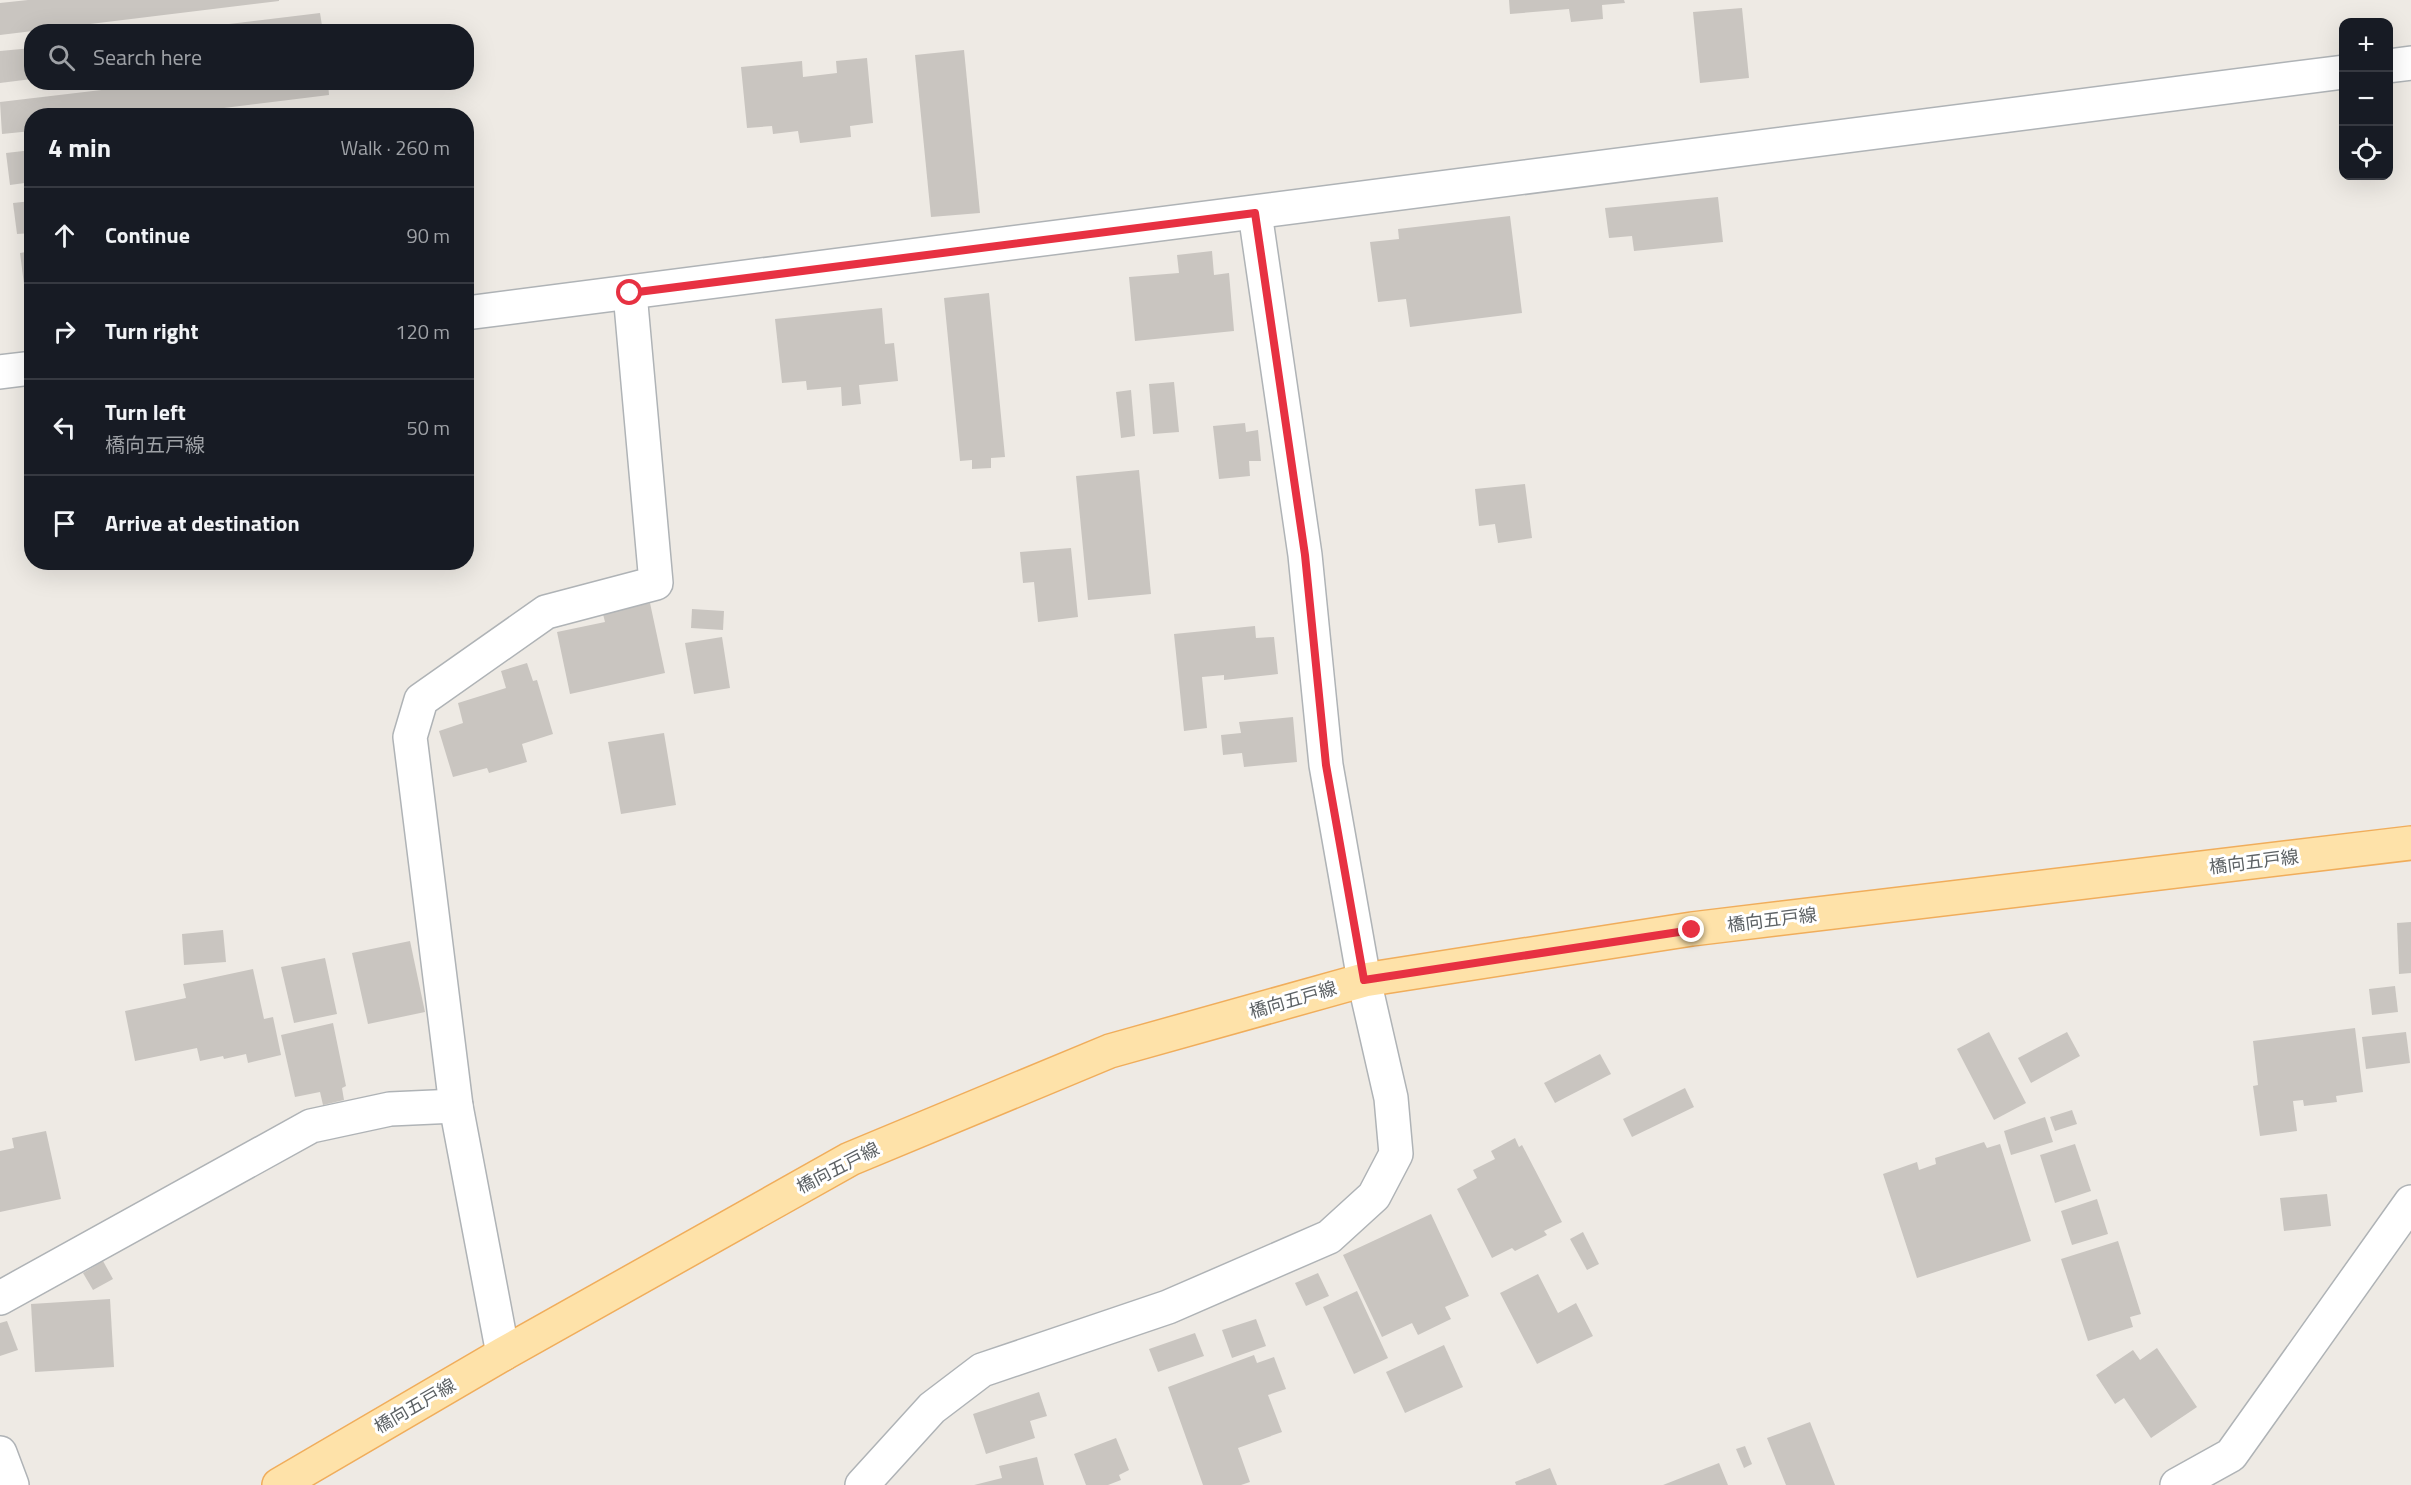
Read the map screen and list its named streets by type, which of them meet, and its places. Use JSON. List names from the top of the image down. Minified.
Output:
{"streets":{"main road":["橋向五戸線"]},"page":{"map_buttons":["+","−"],"search":"Search here","heading":["4 min","Walk · 260 m"],"list":[["Continue","90 m"],["Turn right","120 m"],["Turn left","橋向五戸線","50 m"],"Arrive at destination"]}}
